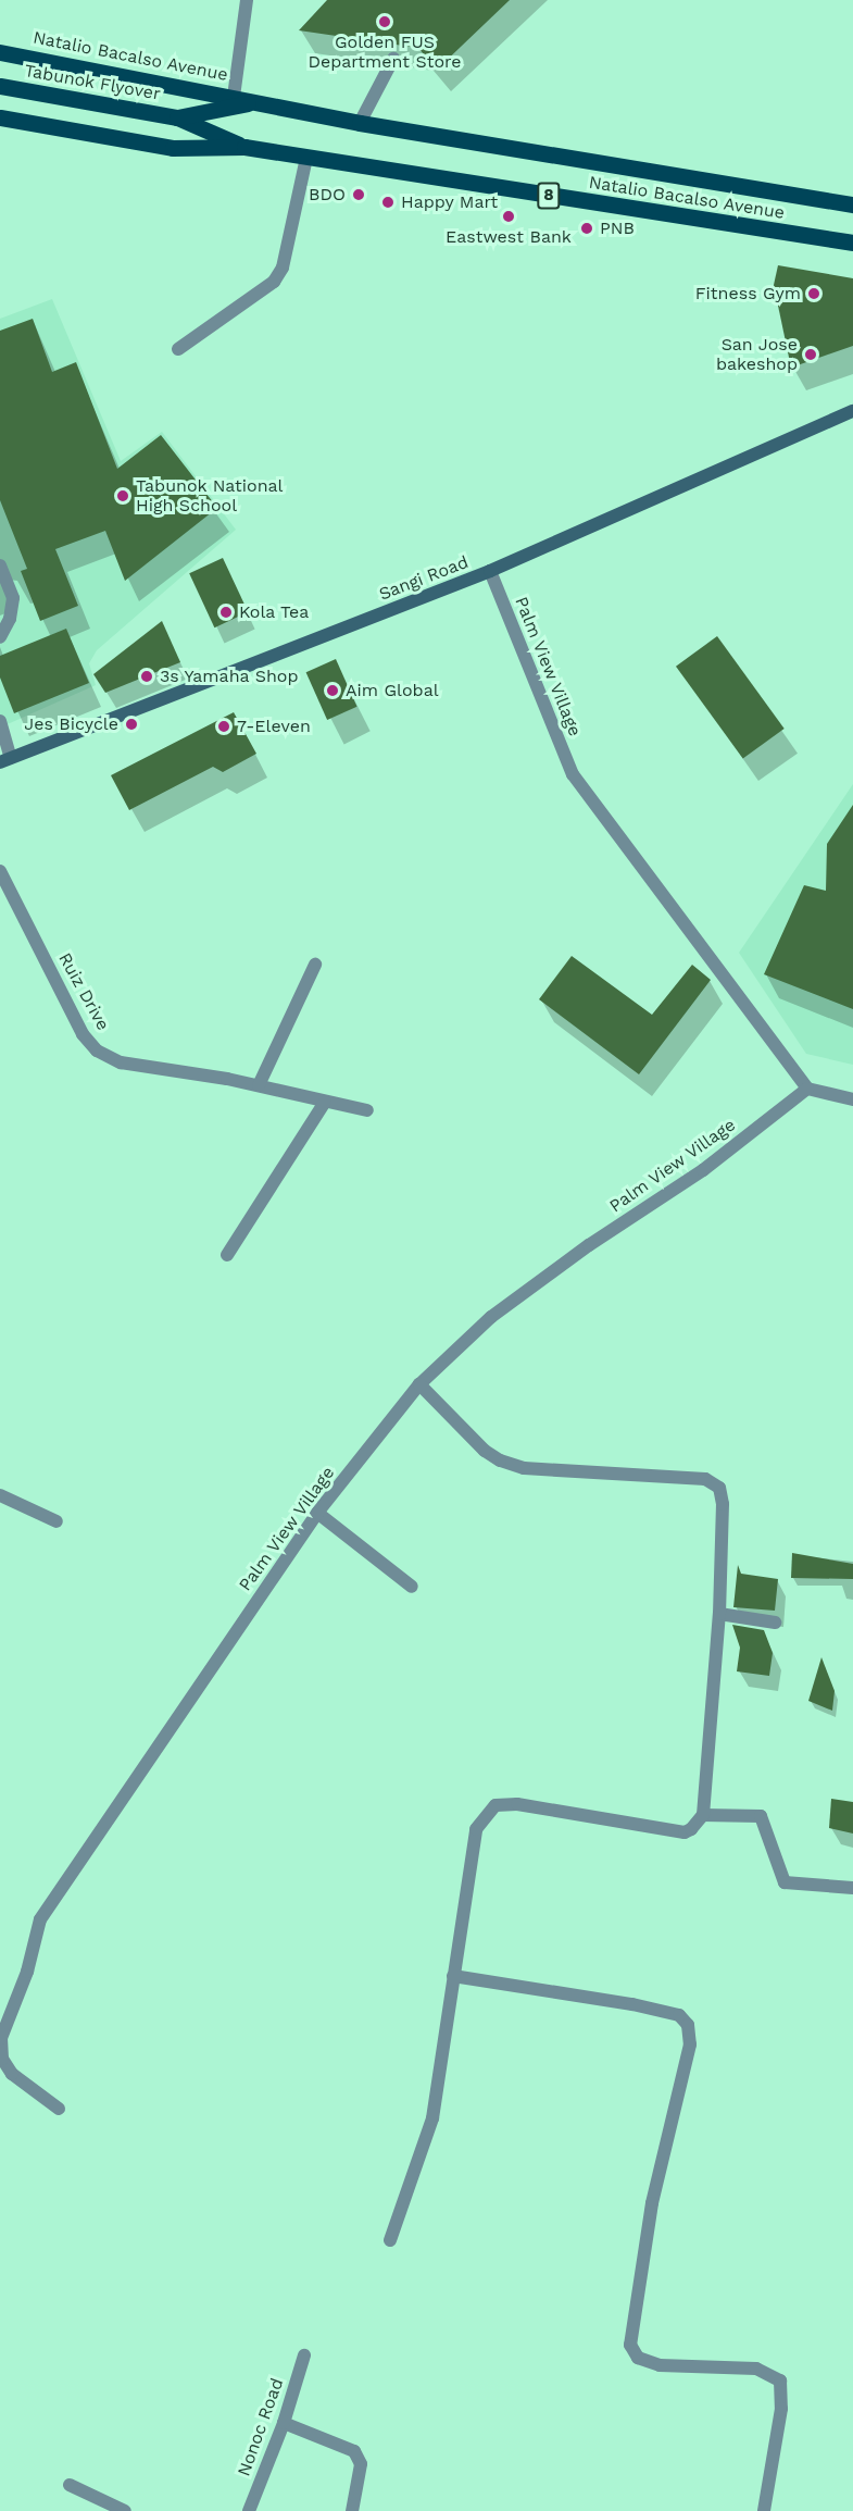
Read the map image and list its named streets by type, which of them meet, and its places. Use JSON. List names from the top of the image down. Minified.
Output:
{"streets":{"main road":["Natalio Bacalso Avenue","Tabunok Flyover","8"],"street":["Sangi Road","Palm View Village","Ruiz Drive","Nonoc Road"]},"crossings":[["Natalio Bacalso Avenue","Tabunok Flyover"],["Sangi Road","Palm View Village"]],"places":["Golden FUS Department Store","BDO","Happy Mart","Eastwest Bank","PNB","Fitness Gym","San Jose bakeshop","Tabunok National High School","Kola Tea","3s Yamaha Shop","Aim Global","Jes Bicycle","7-Eleven"]}
